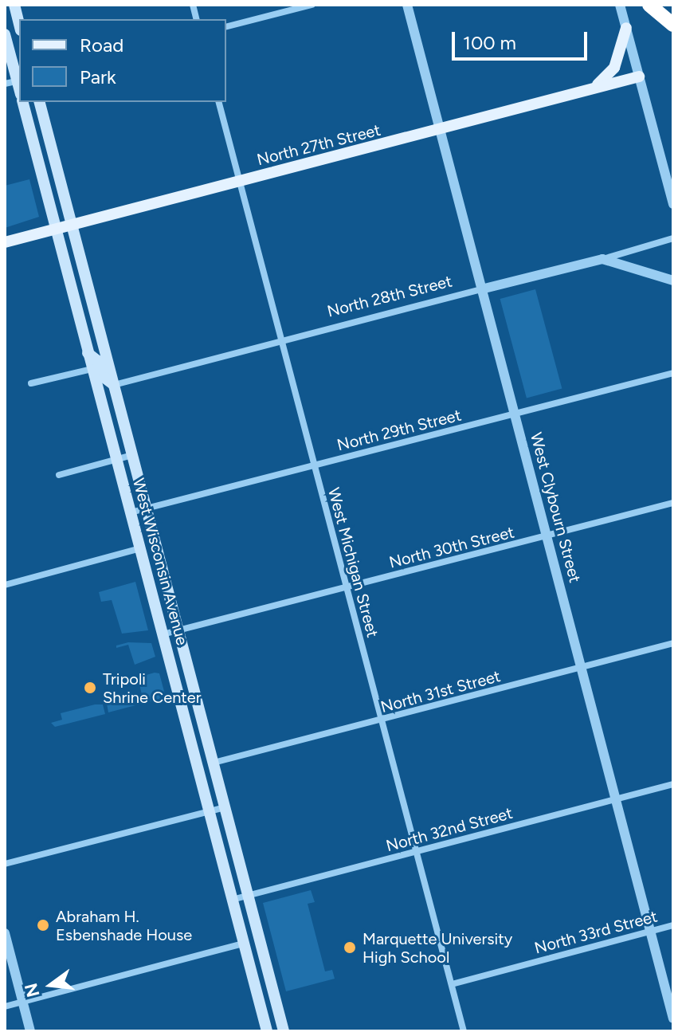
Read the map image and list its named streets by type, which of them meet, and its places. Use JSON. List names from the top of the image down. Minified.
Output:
{"streets":{"main road":["North 27th Street","West Wisconsin Avenue"],"street":["North 28th Street","North 29th Street","West Clybourn Street","North 30th Street","West Michigan Street","North 31st Street","North 32nd Street","North 33rd Street"]},"crossings":[["North 27th Street","West Clybourn Street"],["North 27th Street","West Wisconsin Avenue"],["North 27th Street","West Michigan Street"],["North 28th Street","West Clybourn Street"],["North 28th Street","West Wisconsin Avenue"],["North 28th Street","West Michigan Street"],["North 29th Street","West Clybourn Street"],["North 29th Street","West Wisconsin Avenue"],["North 29th Street","West Michigan Street"],["West Clybourn Street","North 30th Street"],["West Clybourn Street","North 31st Street"],["West Clybourn Street","North 32nd Street"],["West Clybourn Street","North 33rd Street"],["North 30th Street","West Wisconsin Avenue"],["North 30th Street","West Michigan Street"],["West Wisconsin Avenue","North 31st Street"],["West Wisconsin Avenue","North 32nd Street"],["West Michigan Street","North 31st Street"],["West Michigan Street","North 32nd Street"],["West Michigan Street","North 33rd Street"]],"places":["Tripoli Shrine Center","Abraham H. Esbenshade House","Marquette University High School"],"legend":["Road","Park"],"scale_bar":"100 m","north":"left"}
